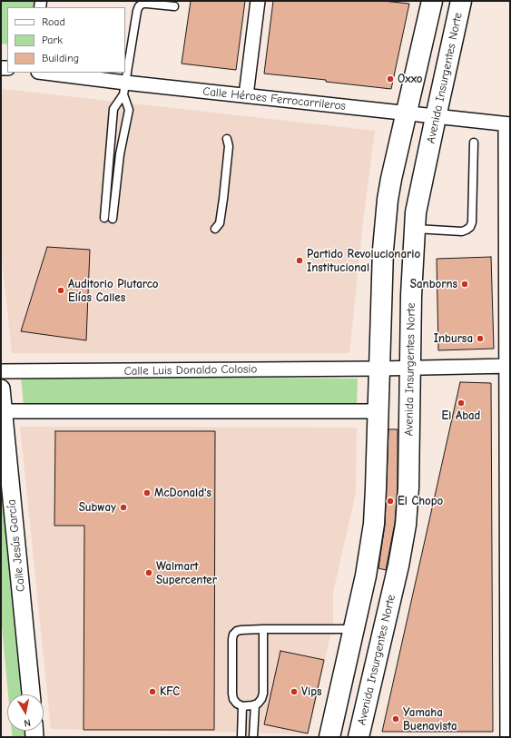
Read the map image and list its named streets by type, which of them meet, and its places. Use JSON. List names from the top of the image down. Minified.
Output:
{"streets":{"main road":["Avenida Insurgentes Norte"],"street":["Calle Héroes Ferrocarrileros","Calle Luis Donaldo Colosio","Calle Jesús García"]},"crossings":[["Avenida Insurgentes Norte","Calle Héroes Ferrocarrileros"],["Avenida Insurgentes Norte","Calle Luis Donaldo Colosio"]],"places":["Oxxo","Partido Revolucionario Institucional","Sanborns","Auditorio Plutarco Elías Calles","Inbursa","El Abad","McDonald's","El Chopo","Subway","Walmart Supercenter","KFC","Vips","Yamaha Buenavista"],"legend":["Road","Park","Building"],"north":"bottom"}
